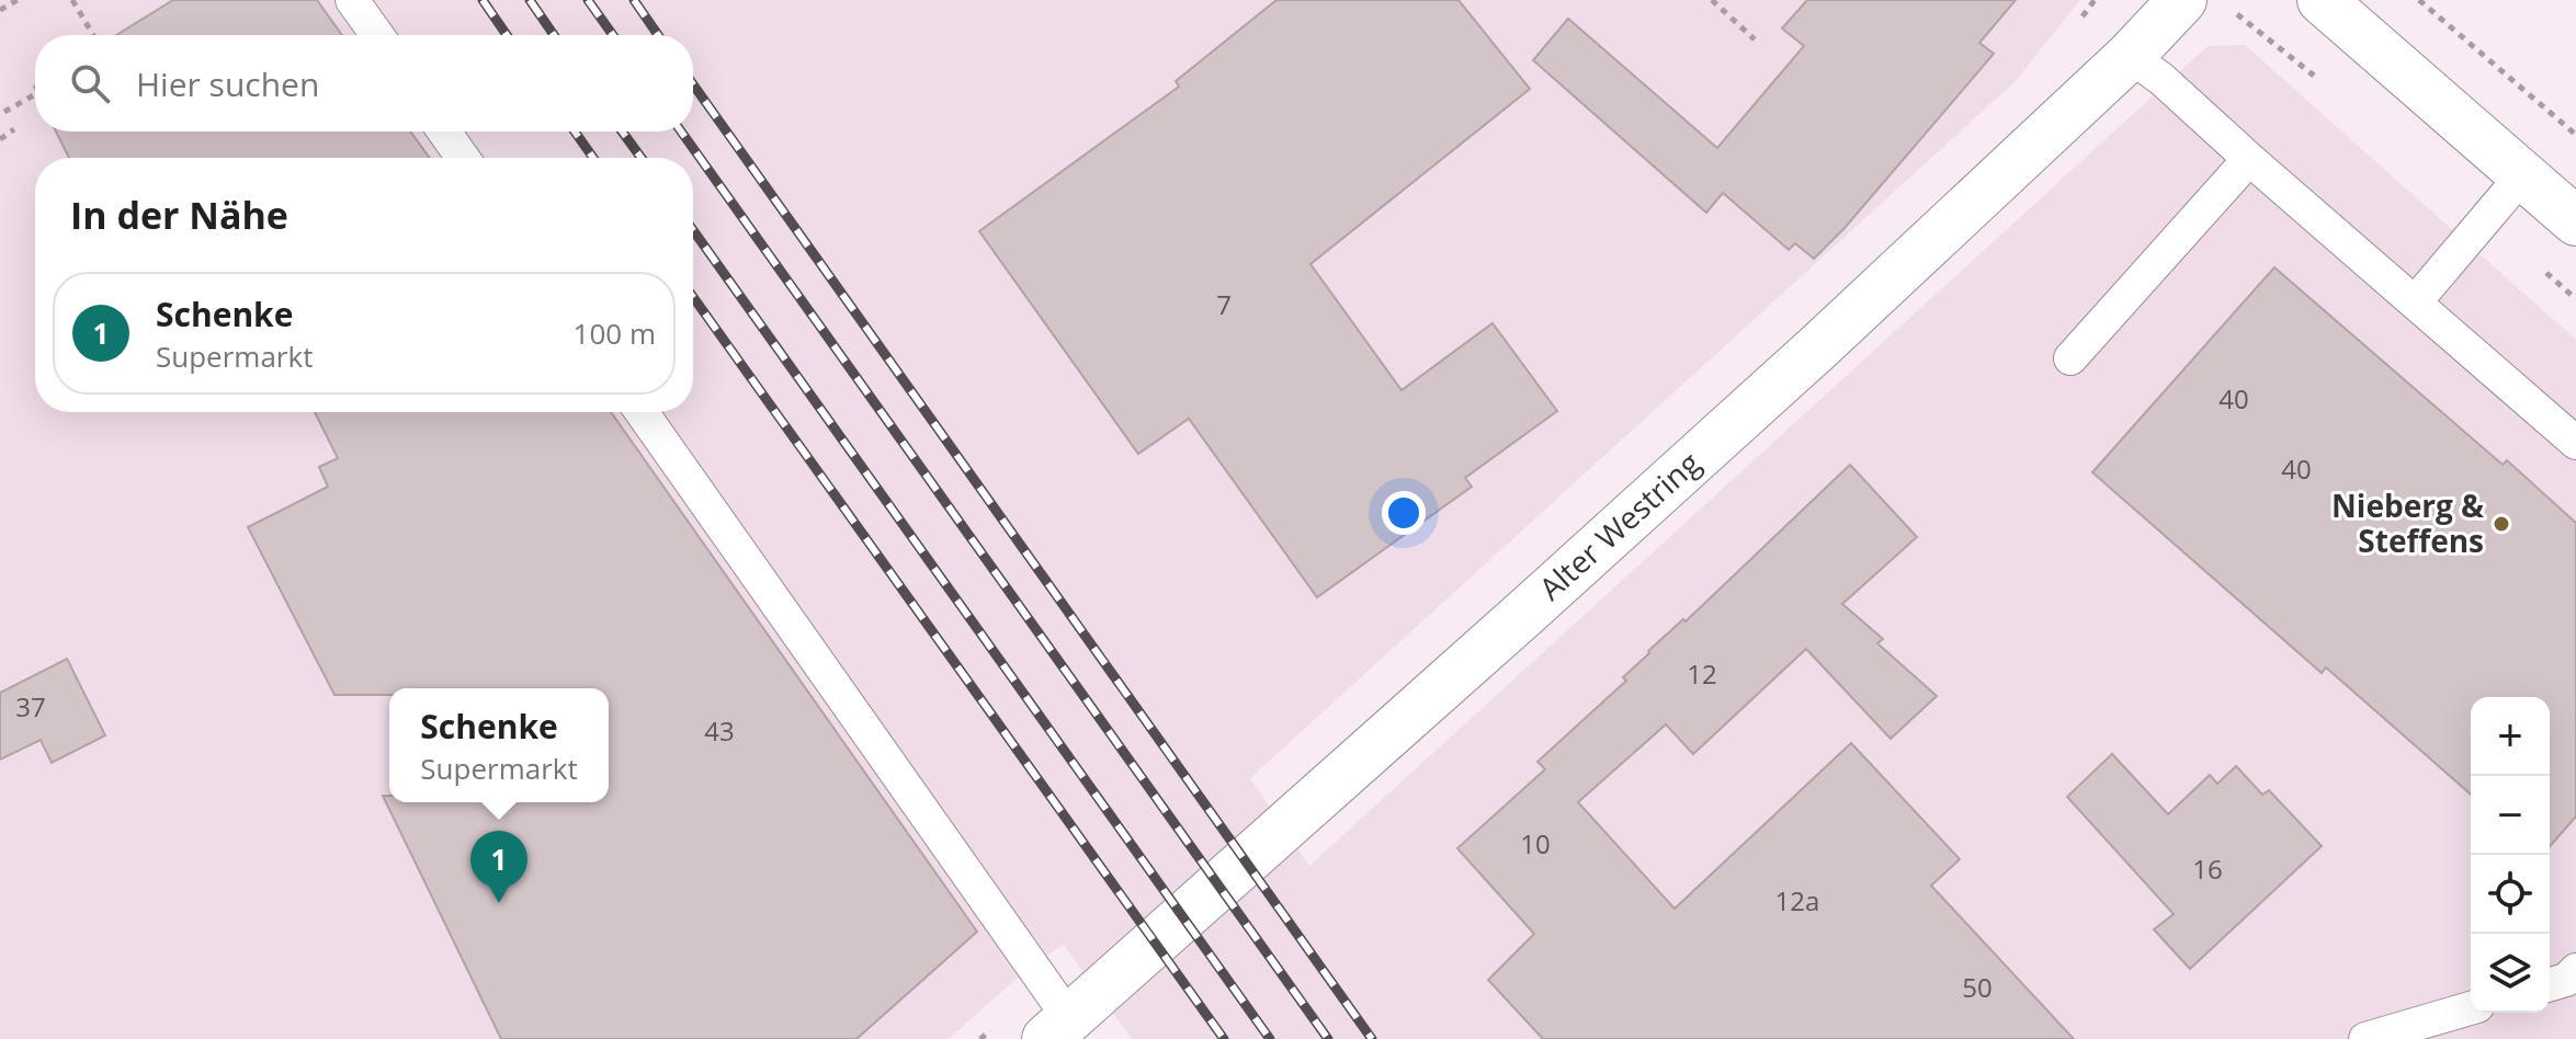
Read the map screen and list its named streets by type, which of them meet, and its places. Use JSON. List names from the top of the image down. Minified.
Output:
{"streets":{"street":["Alter Westring"]},"places":["Nieberg & Steffens"],"house_numbers":["7","40","40","12","37","43","10","16","12a","50"],"page":{"search":"Hier suchen","heading":"In der Nähe","list":[{"mark":"1","name":"Schenke","note":"Supermarkt","value":"100 m"}],"popup":["Schenke","Supermarkt"],"map_buttons":["+","−"],"pins":"1"}}
